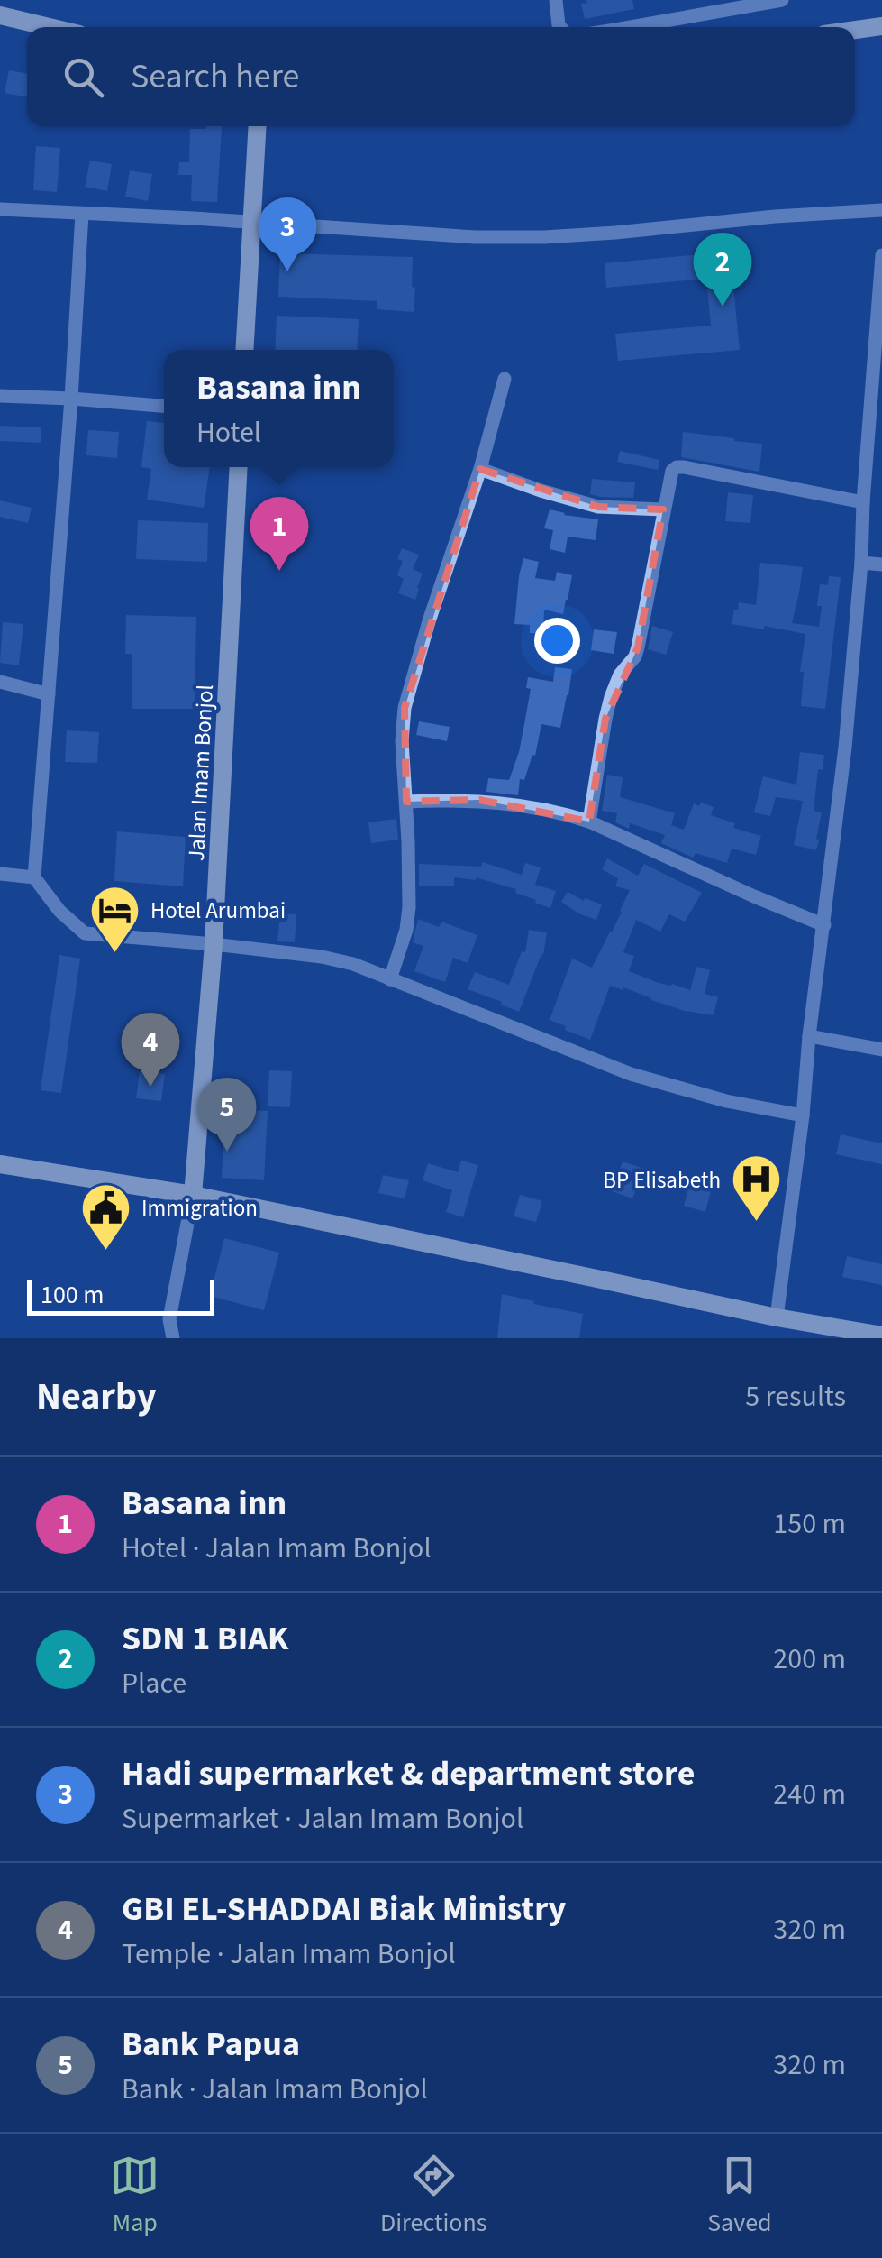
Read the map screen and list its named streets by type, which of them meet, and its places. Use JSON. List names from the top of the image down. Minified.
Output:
{"streets":{"main road":["Jalan Imam Bonjol"]},"places":{"hotel":["Hotel Arumbai"],"hospital":["BP Elisabeth"],"public building":["Immigration"]},"scale_bar":"100 m","page":{"search":"Search here","pins":["3","2","1","4","5"],"popup":["Basana inn","Hotel"],"scale":"100 m","heading":["Nearby","5 results"],"list":[{"mark":"1","name":"Basana inn","note":"Hotel · Jalan Imam Bonjol","value":"150 m"},{"mark":"2","name":"SDN 1 BIAK","note":"Place","value":"200 m"},{"mark":"3","name":"Hadi supermarket & department store","note":"Supermarket · Jalan Imam Bonjol","value":"240 m"},{"mark":"4","name":"GBI EL-SHADDAI Biak Ministry","note":"Temple · Jalan Imam Bonjol","value":"320 m"},{"mark":"5","name":"Bank Papua","note":"Bank · Jalan Imam Bonjol","value":"320 m"}],"nav":["Map","Directions","Saved"]}}
